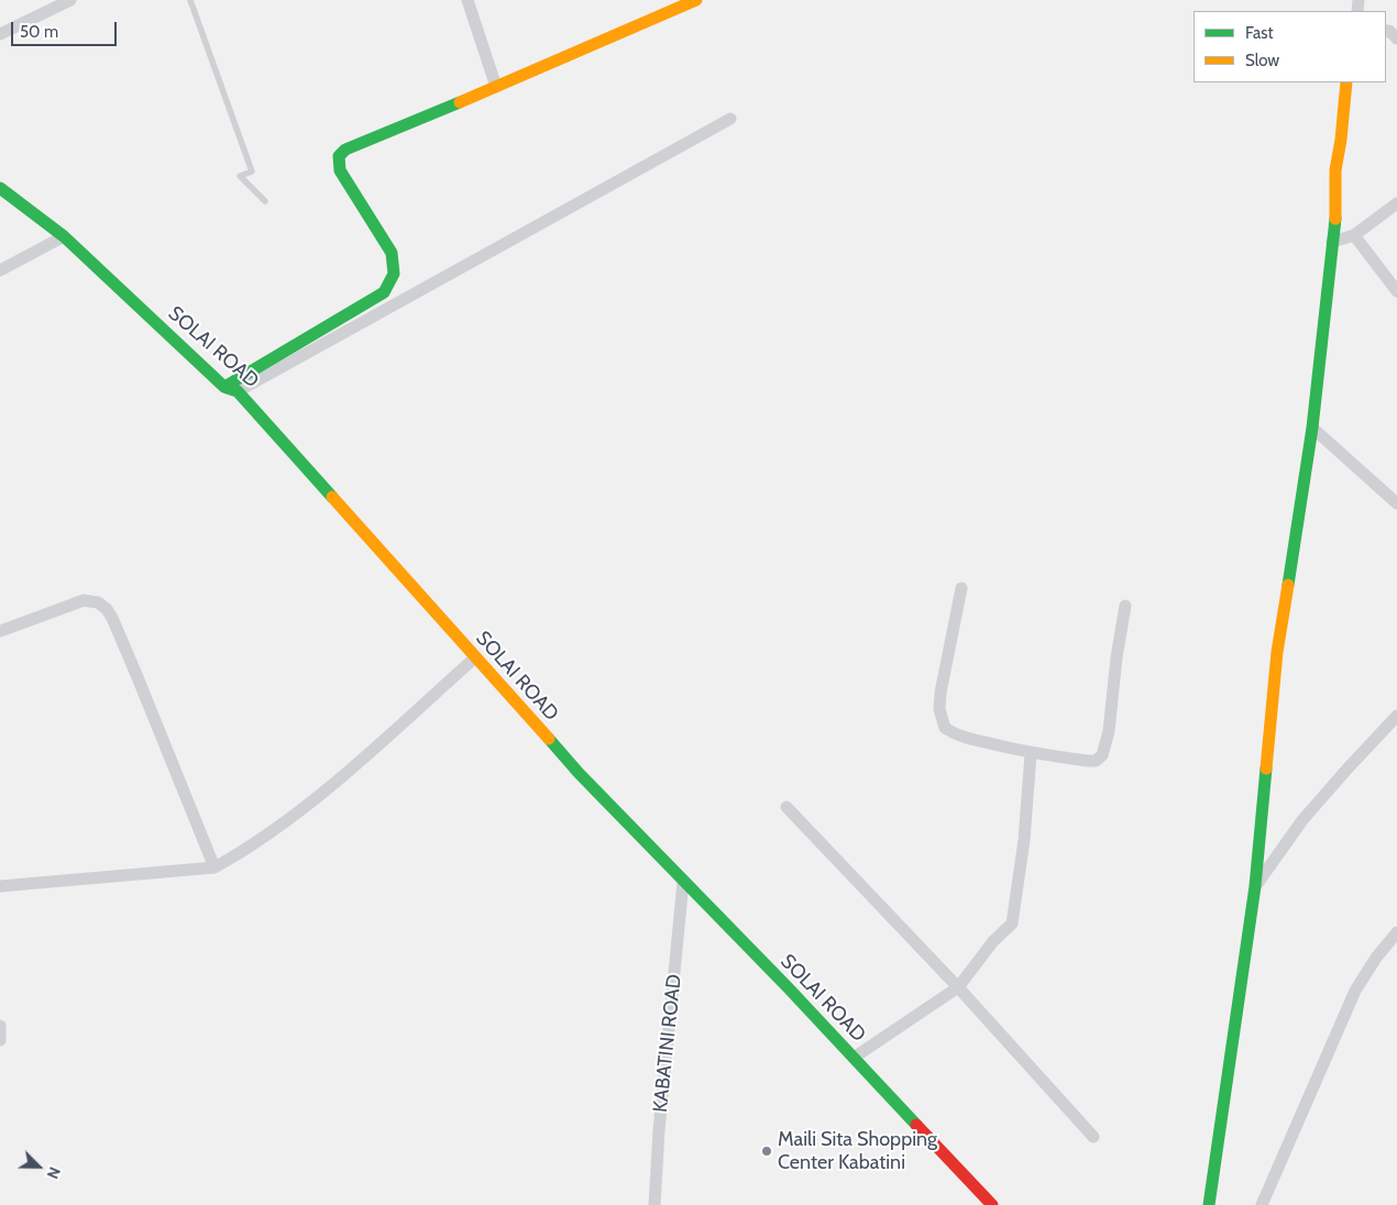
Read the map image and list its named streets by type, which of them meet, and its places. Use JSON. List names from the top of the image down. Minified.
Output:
{"streets":{"main road":["SOLAI ROAD"],"street":["KABATINI ROAD"]},"crossings":[["SOLAI ROAD","KABATINI ROAD"]],"places":["Maili Sita Shopping Center Kabatini"],"legend":["Fast","Slow"],"scale_bar":"50 m","north":"bottom right"}
